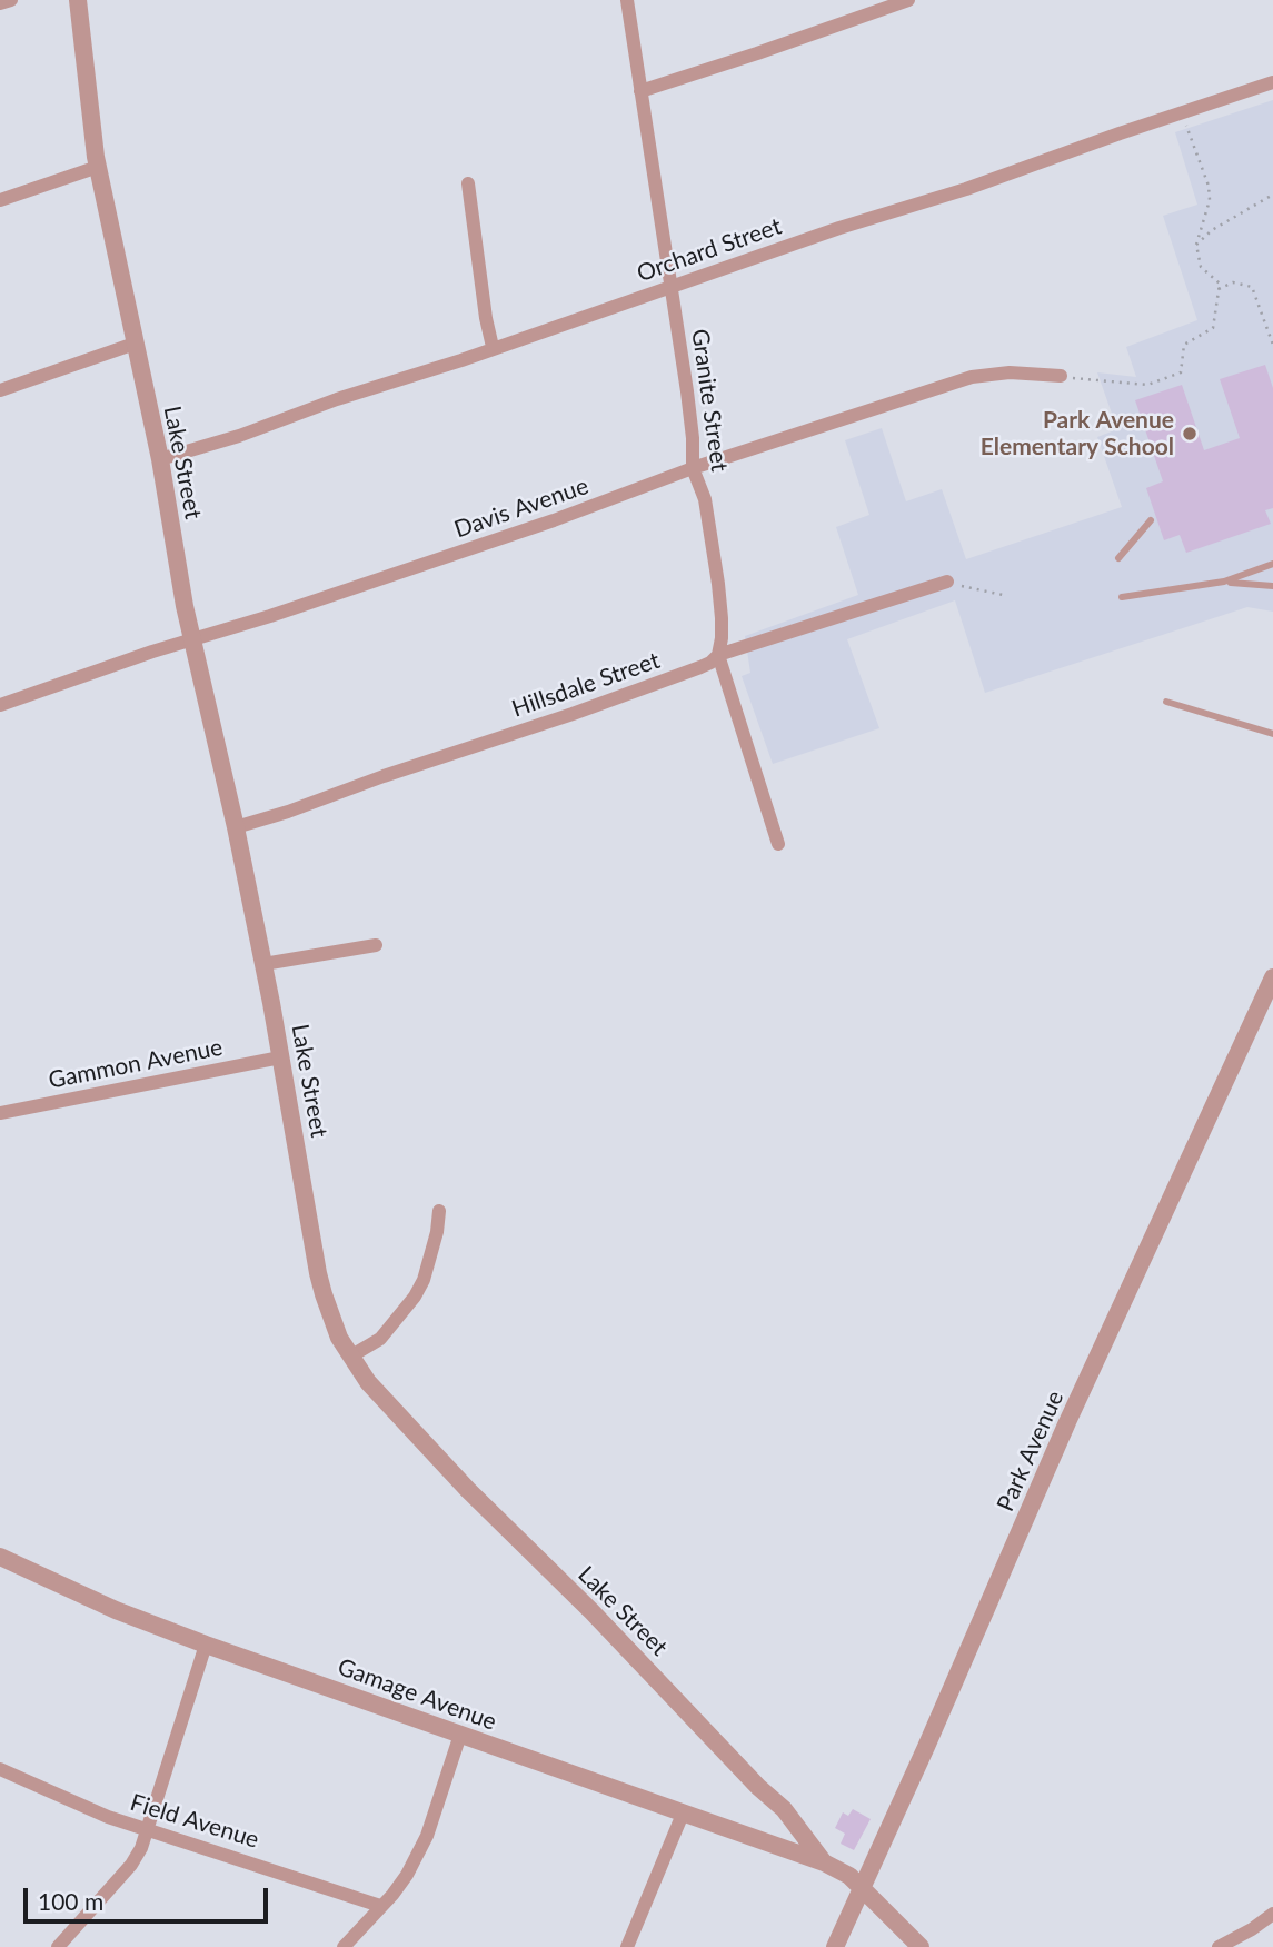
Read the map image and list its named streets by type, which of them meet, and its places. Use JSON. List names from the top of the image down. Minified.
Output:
{"streets":{"street":["Orchard Street","Granite Street","Lake Street","Davis Avenue","Hillsdale Street","Gammon Avenue","Park Avenue","Gamage Avenue","Field Avenue"]},"crossings":[["Orchard Street","Granite Street"],["Orchard Street","Lake Street"],["Granite Street","Davis Avenue"],["Granite Street","Hillsdale Street"],["Lake Street","Davis Avenue"],["Lake Street","Hillsdale Street"],["Lake Street","Gammon Avenue"],["Lake Street","Park Avenue"],["Lake Street","Gamage Avenue"]],"places":["Park Avenue Elementary School"],"scale_bar":"100 m"}
